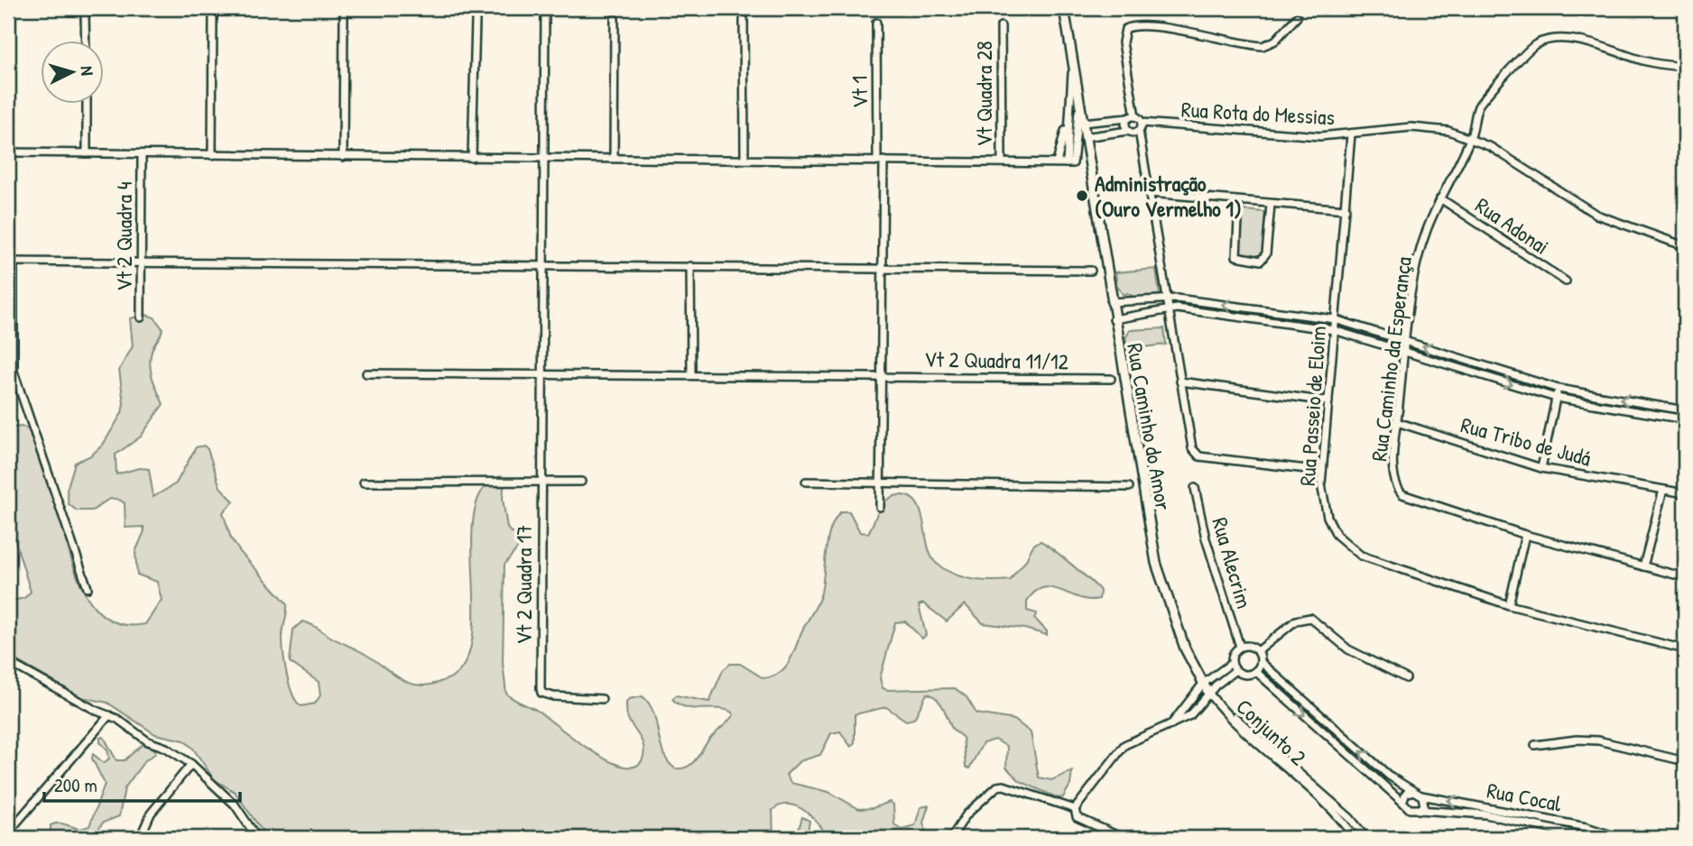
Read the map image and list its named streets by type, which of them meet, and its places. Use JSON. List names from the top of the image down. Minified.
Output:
{"streets":{"street":["Vt 1","Vt Quadra 28","Rua Rota do Messias","Rua Adonai","Vt 2 Quadra 4","Rua Caminho da Esperança","Vt 2 Quadra 11/12","Rua Passeio de Eloim","Rua Caminho do Amor","Rua Tribo de Judá","Rua Alecrim","Vt 2 Quadra 17","Conjunto 2","Rua Cocal"]},"crossings":[["Vt 1","Vt 2 Quadra 11/12"],["Rua Rota do Messias","Rua Caminho da Esperança"],["Rua Rota do Messias","Rua Passeio de Eloim"],["Rua Adonai","Rua Caminho da Esperança"],["Rua Caminho da Esperança","Rua Tribo de Judá"],["Vt 2 Quadra 11/12","Vt 2 Quadra 17"],["Rua Passeio de Eloim","Rua Caminho do Amor"],["Rua Caminho do Amor","Conjunto 2"]],"places":["Administração (Ouro Vermelho 1)"],"scale_bar":"200 m","north":"right"}
